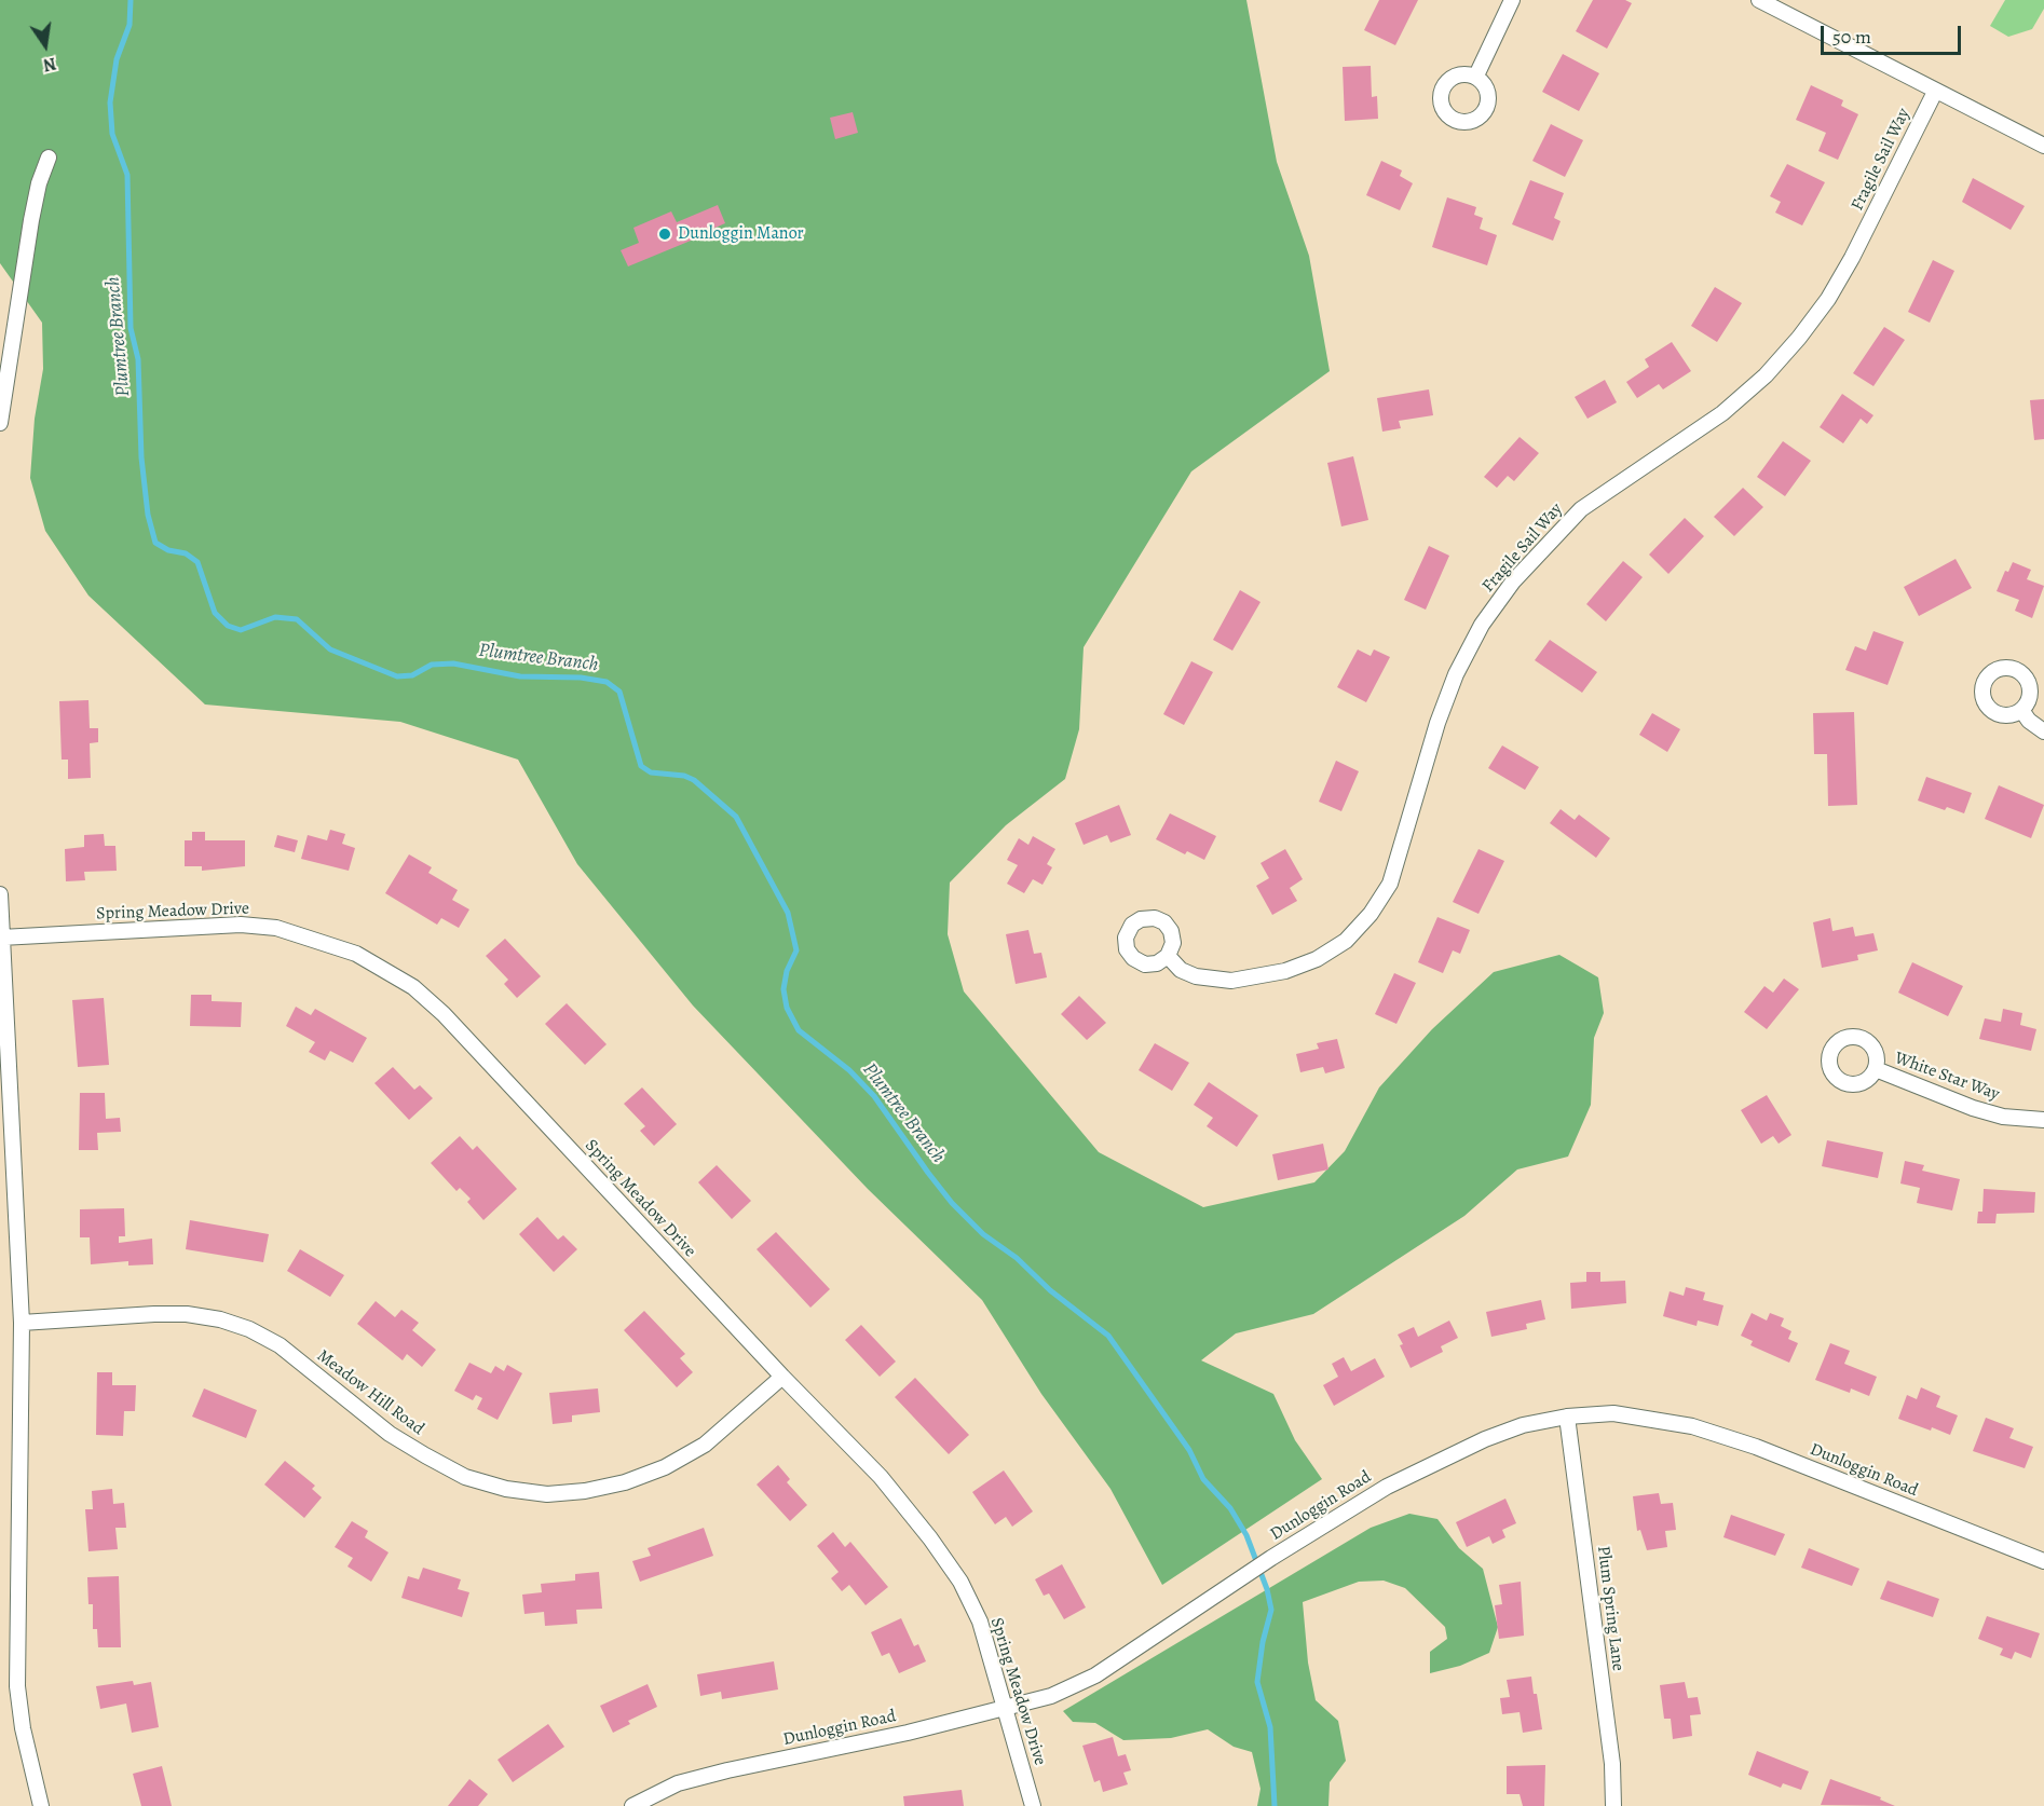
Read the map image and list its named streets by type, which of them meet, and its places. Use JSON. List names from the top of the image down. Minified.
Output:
{"streets":{"street":["Fragile Sail Way","Spring Meadow Drive","White Star Way","Meadow Hill Road","Dunloggin Road","Plum Spring Lane"]},"crossings":[["Spring Meadow Drive","Meadow Hill Road"],["Spring Meadow Drive","Dunloggin Road"],["Dunloggin Road","Plum Spring Lane"]],"water":["Plumtree Branch"],"places":["Dunloggin Manor"],"scale_bar":"50 m","north":"bottom"}
